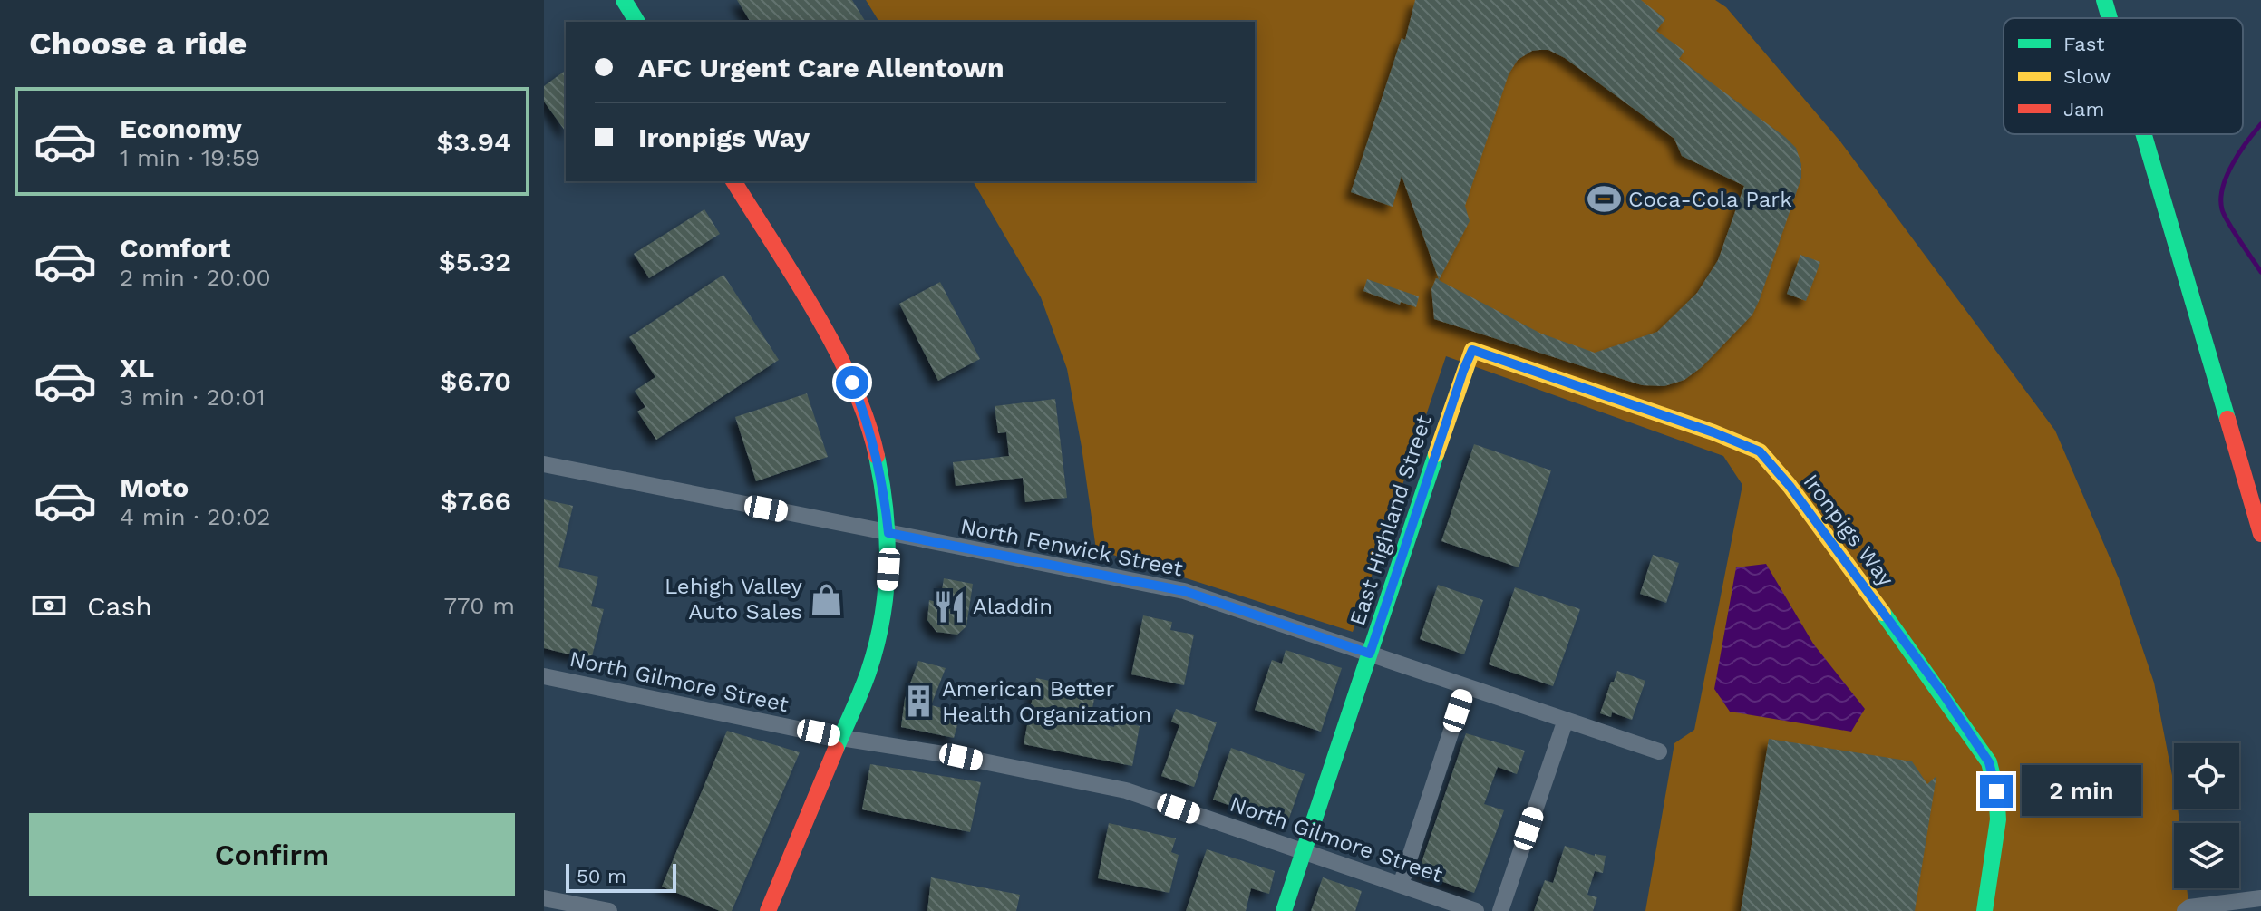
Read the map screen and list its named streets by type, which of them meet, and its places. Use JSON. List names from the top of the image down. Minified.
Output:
{"streets":{"street":["East Highland Street","Ironpigs Way","North Fenwick Street","North Gilmore Street"]},"crossings":[["East Highland Street","Ironpigs Way"],["East Highland Street","North Fenwick Street"],["East Highland Street","North Gilmore Street"]],"places":{"sports":["Coca-Cola Park"],"shop":["Lehigh Valley Auto Sales"],"restaurant":["Aladdin"],"building":["American Better Health Organization"]},"legend":["Fast","Slow","Jam"],"scale_bar":"50 m","page":{"heading":"Choose a ride","banner":["AFC Urgent Care Allentown","Ironpigs Way"],"list":[{"name":"Economy","note":"1 min · 19:59","value":"$3.94"},{"name":"Comfort","note":"2 min · 20:00","value":"$5.32"},{"name":"XL","note":"3 min · 20:01","value":"$6.70"},{"name":"Moto","note":"4 min · 20:02","value":"$7.66"}],"pay":["Cash","770 m"],"bubble":"2 min","buttons":"Confirm","scale":"50 m"}}
